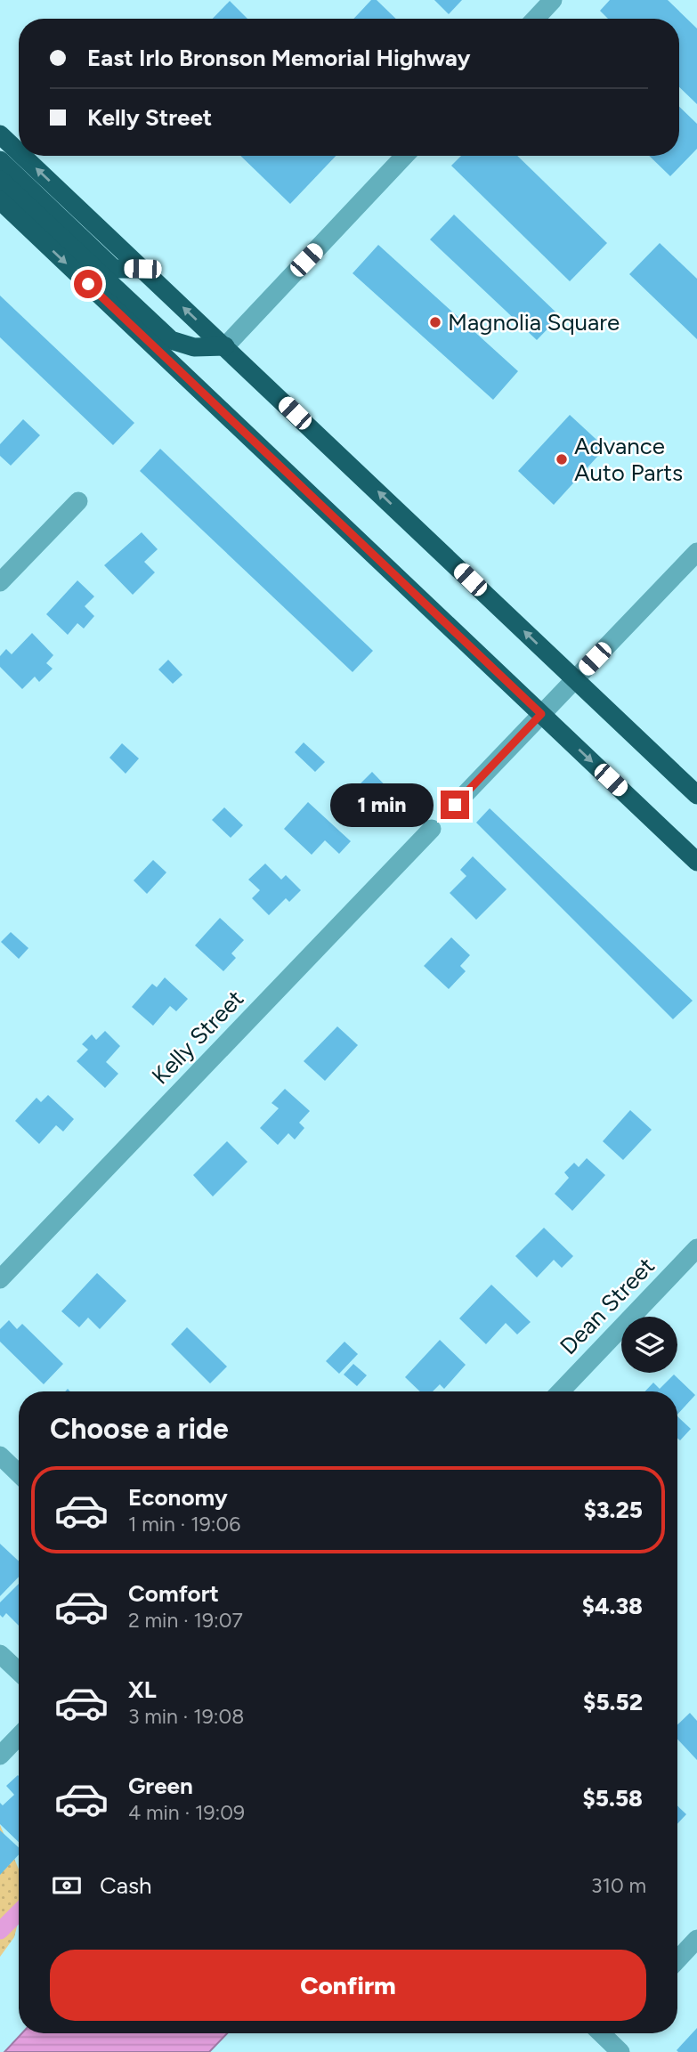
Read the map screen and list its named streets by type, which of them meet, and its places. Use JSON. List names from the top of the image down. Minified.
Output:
{"streets":{"street":["Kelly Street","Dean Street"]},"places":["Magnolia Square","Advance Auto Parts"],"page":{"banner":["East Irlo Bronson Memorial Highway","Kelly Street"],"bubble":"1 min","heading":"Choose a ride","list":[{"name":"Economy","note":"1 min · 19:06","value":"$3.25"},{"name":"Comfort","note":"2 min · 19:07","value":"$4.38"},{"name":"XL","note":"3 min · 19:08","value":"$5.52"},{"name":"Green","note":"4 min · 19:09","value":"$5.58"}],"pay":["Cash","310 m"],"buttons":"Confirm"}}
